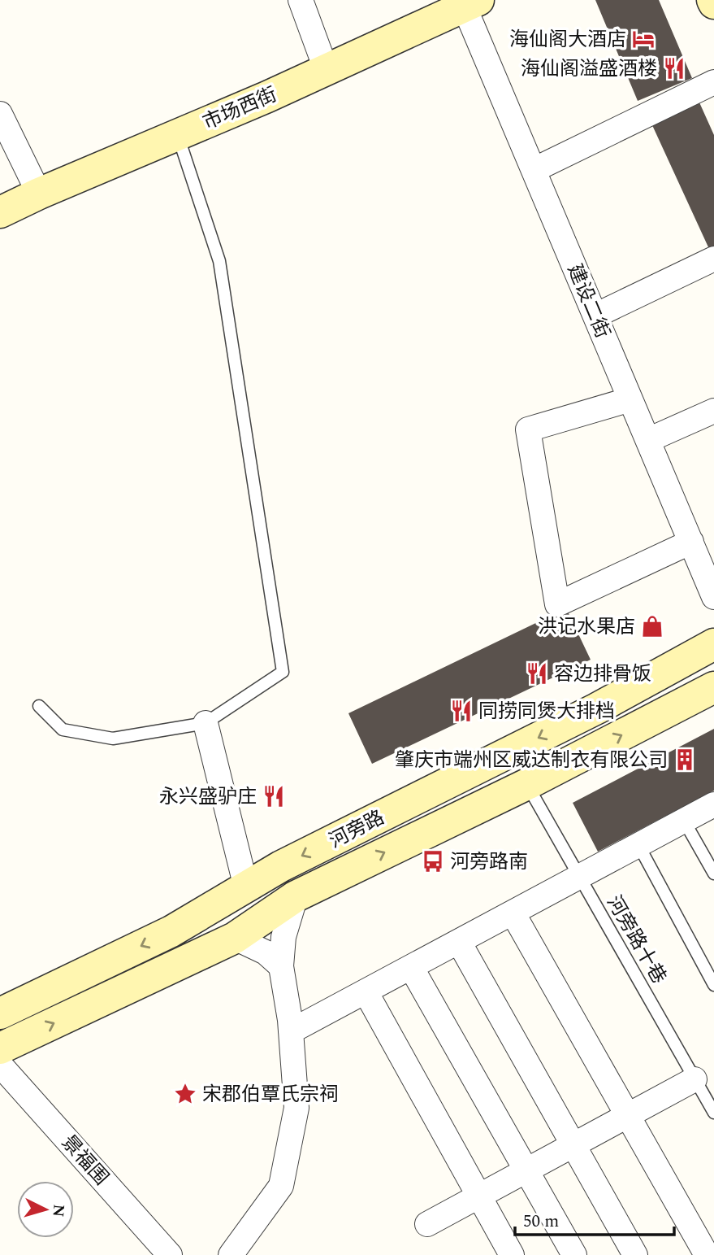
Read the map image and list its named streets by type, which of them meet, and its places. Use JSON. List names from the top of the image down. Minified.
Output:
{"streets":{"street":["市场西街","建设二街","河旁路","景福围"],"lane":["河旁路十巷"]},"crossings":[["市场西街","建设二街"],["河旁路","河旁路十巷"]],"places":{"hotel":["海仙阁大酒店"],"restaurant":["海仙阁溢盛酒楼","容边排骨饭","同捞同煲大排档","永兴盛驴庄"],"shop":["洪记水果店"],"building":["肇庆市端州区威达制衣有限公司"],"bus stop":["河旁路南"],"place":["宋郡伯覃氏宗祠"]},"scale_bar":"50 m","north":"right"}
